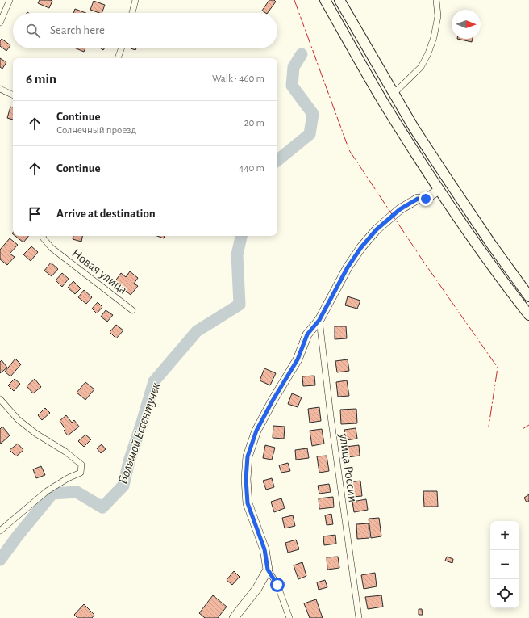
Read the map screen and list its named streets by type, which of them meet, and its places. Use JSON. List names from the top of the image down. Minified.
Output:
{"streets":{"street":["Новая улица","улица России"]},"water":["Большой Ессентучек"],"north":"right","page":{"search":"Search here","heading":["6 min","Walk · 460 m"],"list":[["Continue","Солнечный проезд","20 m"],["Continue","440 m"],"Arrive at destination"],"map_buttons":["+","−"]}}
